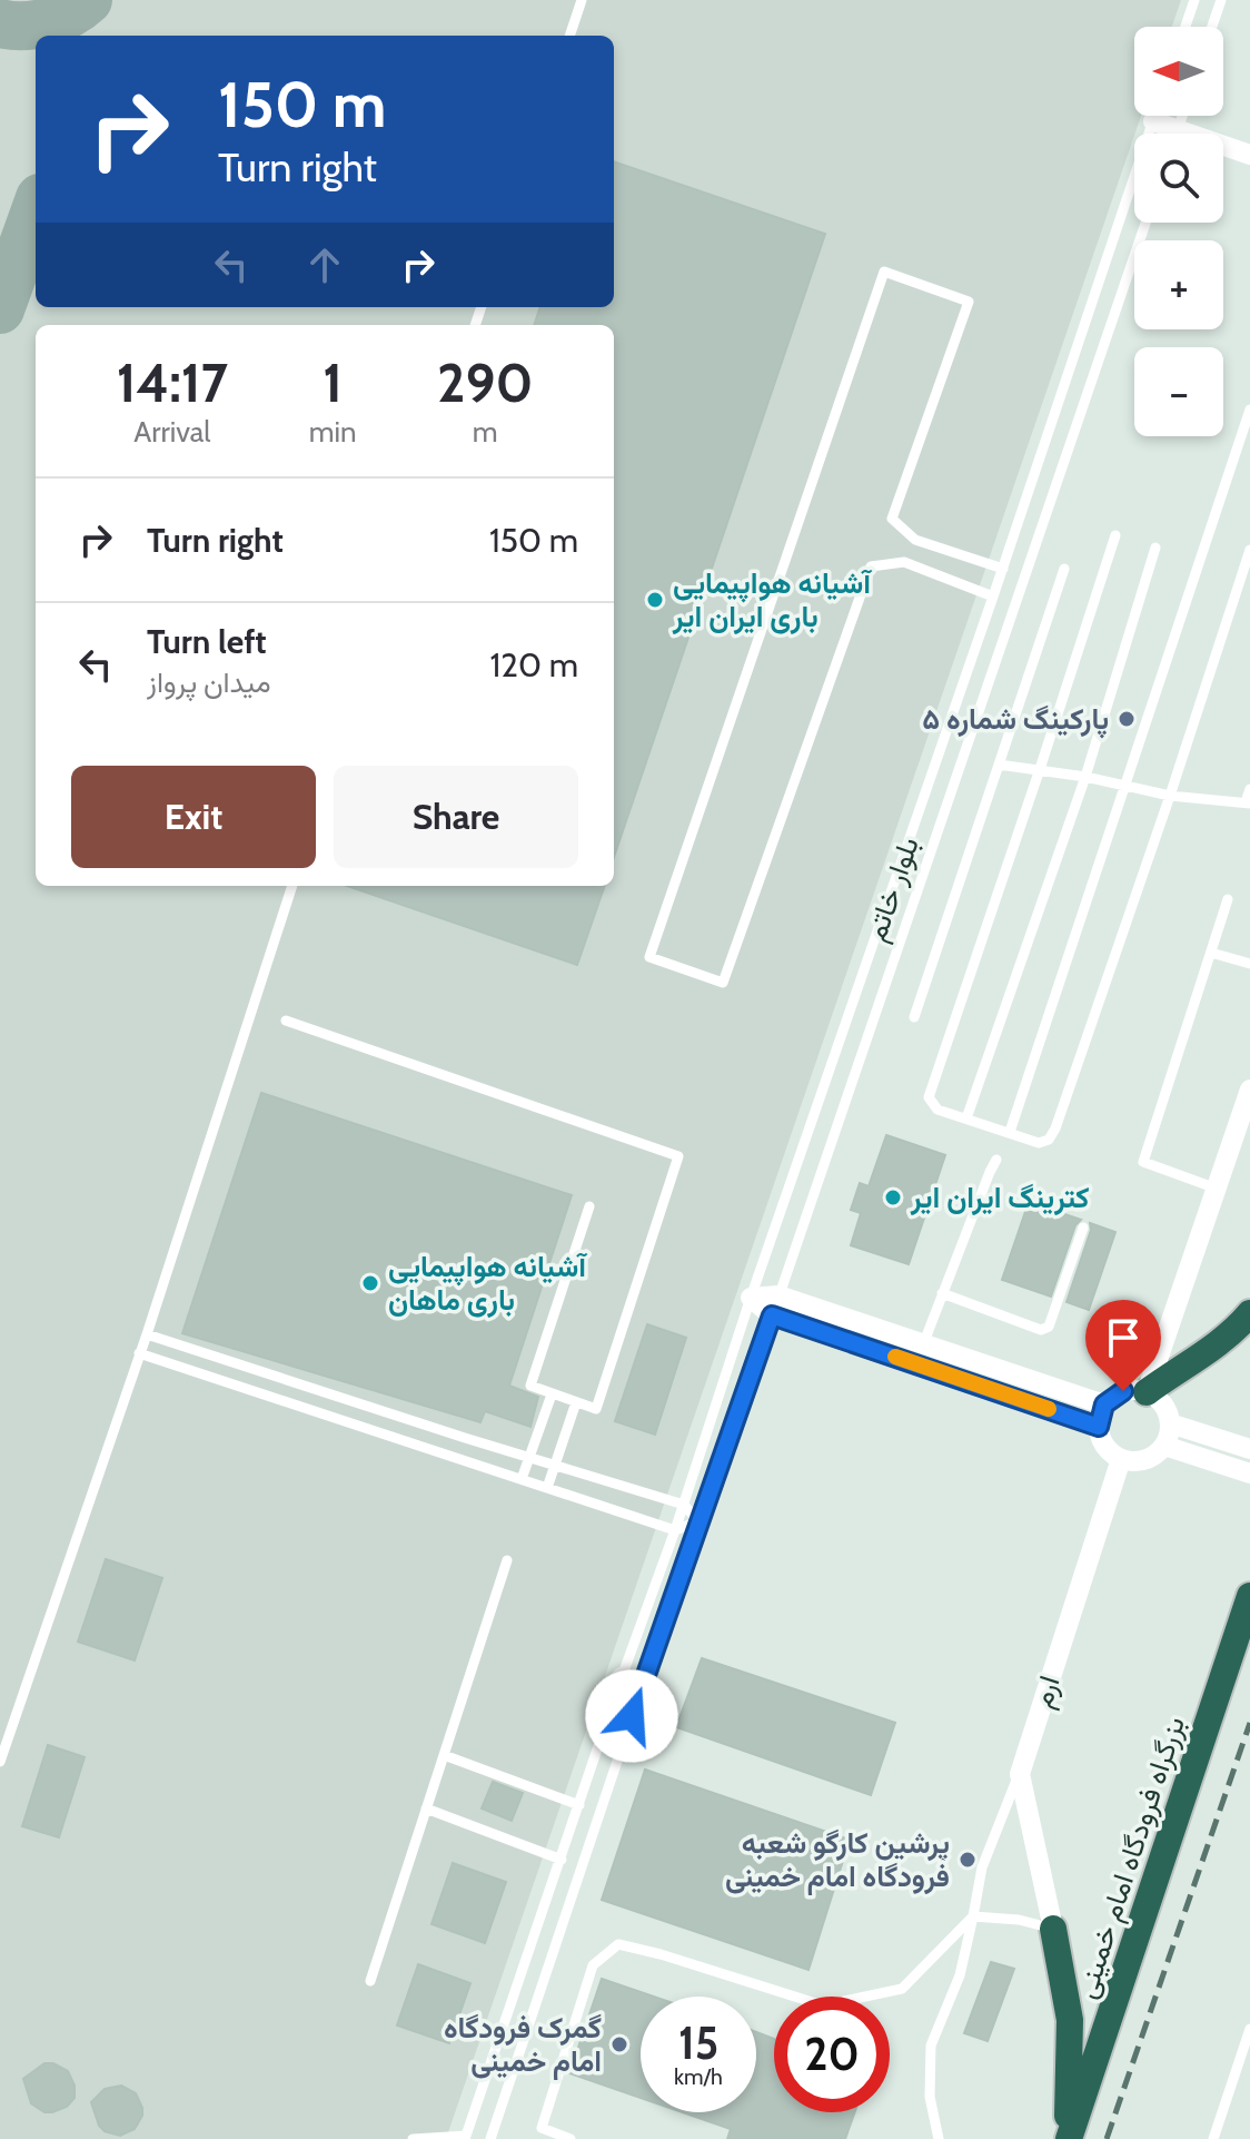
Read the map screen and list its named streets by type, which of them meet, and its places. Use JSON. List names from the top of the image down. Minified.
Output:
{"streets":{"highway":["بزرگراه فرودگاه امام خمینی"],"street":["ارم"],"lane":["بلوار خاتم"]},"places":["آشیانه هواپیمایی باری ایران ایر","پارکینگ شماره ۵","کترینگ ایران ایر","آشیانه هواپیمایی باری ماهان","پرشین کارگو شعبه فرودگاه امام خمینی","گمرک فرودگاه امام خمینی"],"north":"left","page":{"map_buttons":["+","−"],"turn":["150 m","Turn right"],"eta":["14:17","Arrival","1","min","290","m"],"list":[{"name":"Turn right","value":"150 m"},{"name":"Turn left","note":"میدان پرواز","value":"120 m"}],"buttons":["Exit","Share"],"speed":"15 km/h","limit":"20"}}
